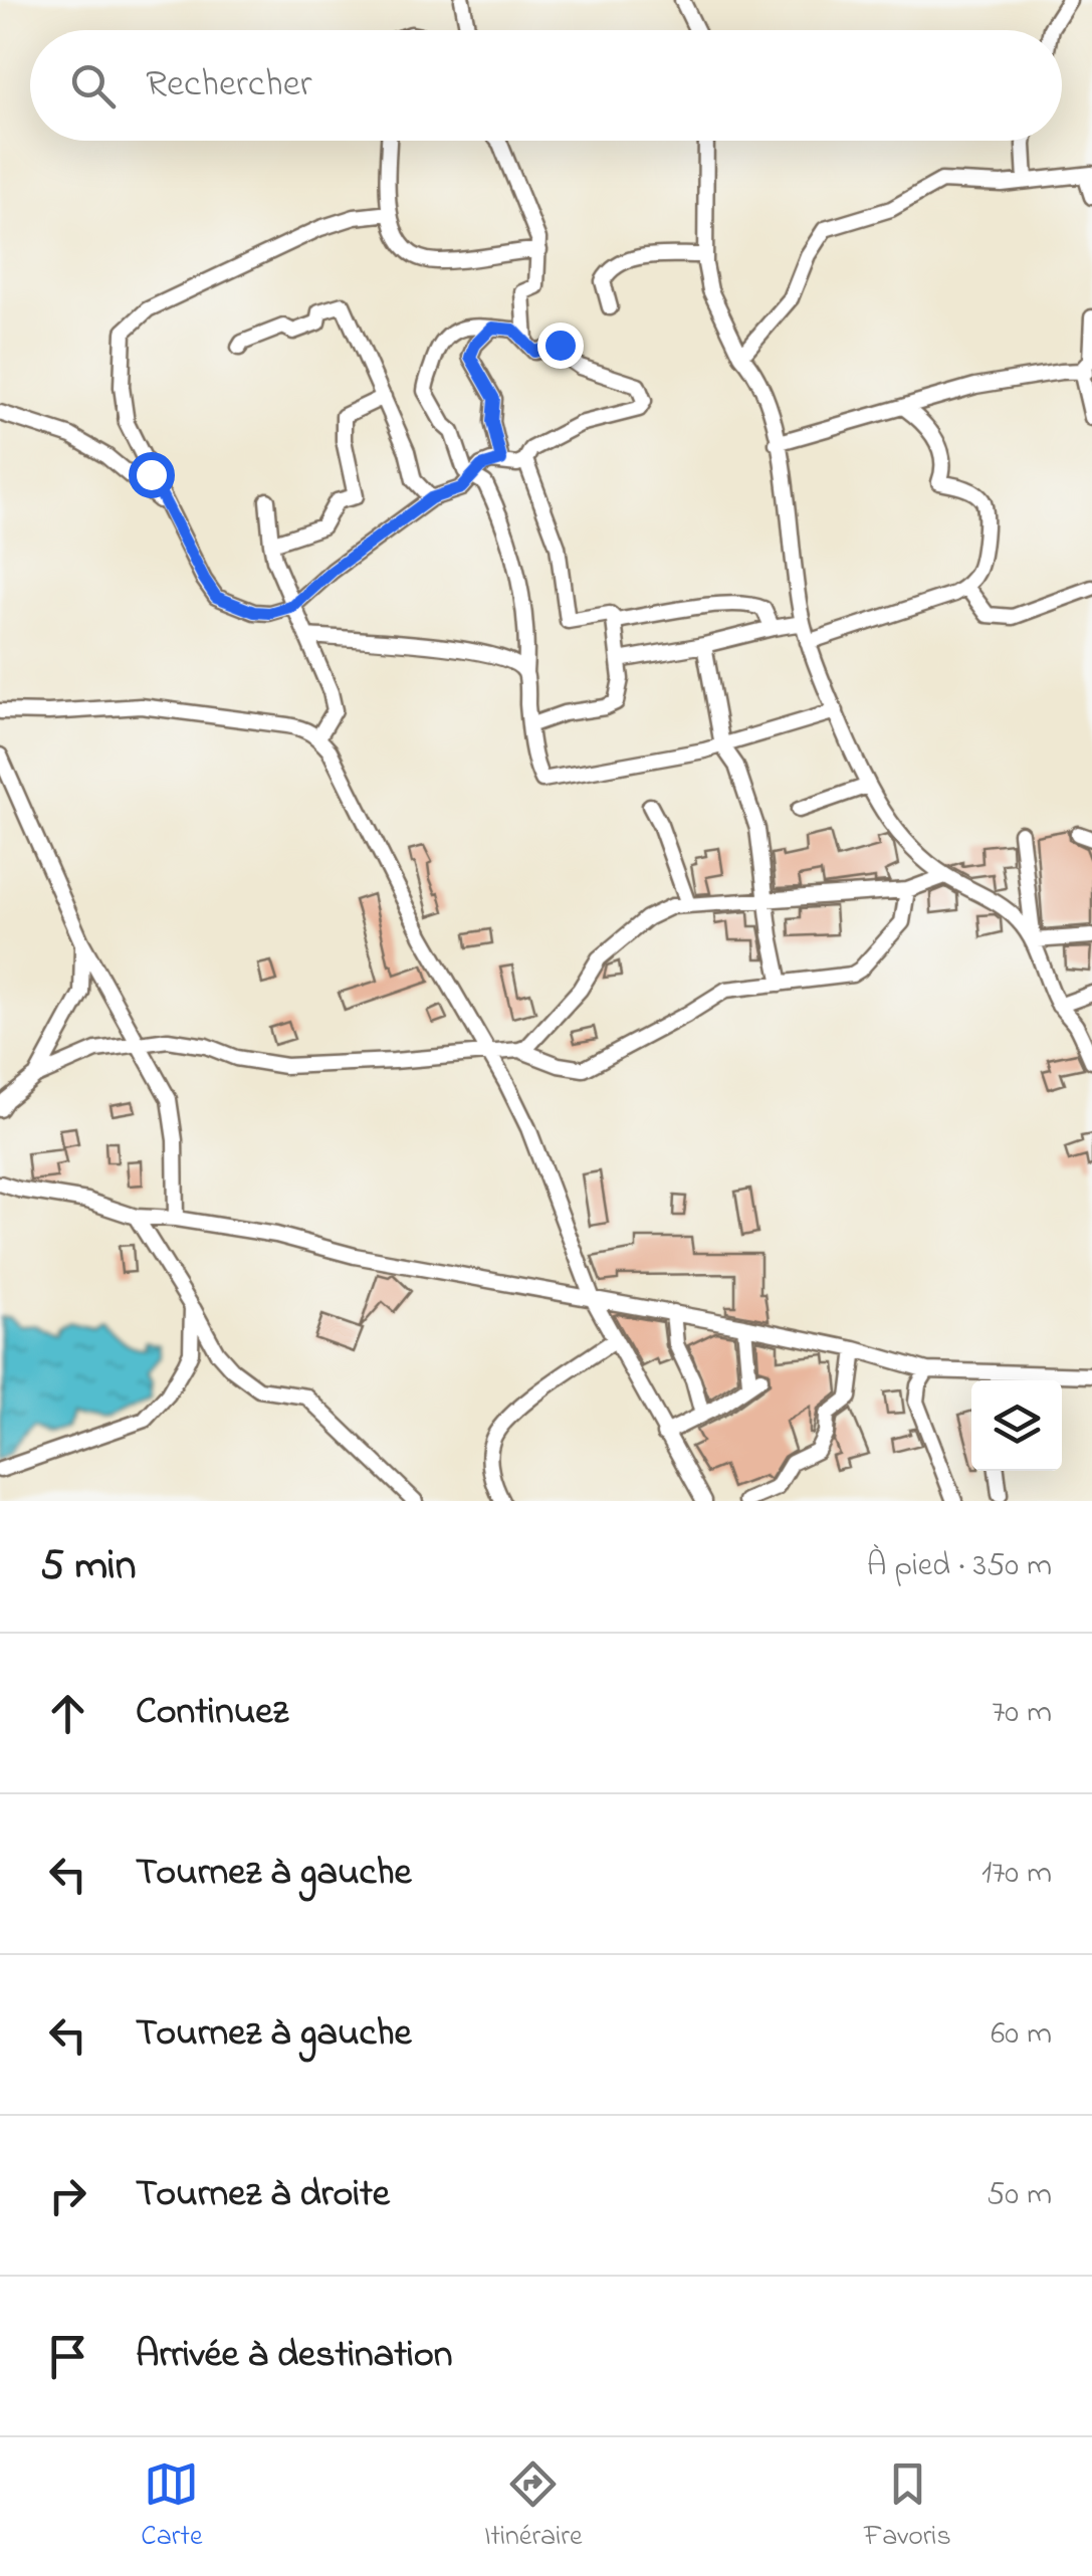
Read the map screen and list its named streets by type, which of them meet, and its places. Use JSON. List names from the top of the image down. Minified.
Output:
{"page":{"search":"Rechercher","heading":["5 min","À pied · 350 m"],"list":[["Continuez","70 m"],["Tournez à gauche","170 m"],["Tournez à gauche","60 m"],["Tournez à droite","50 m"],"Arrivée à destination"],"nav":["Carte","Itinéraire","Favoris"]}}
